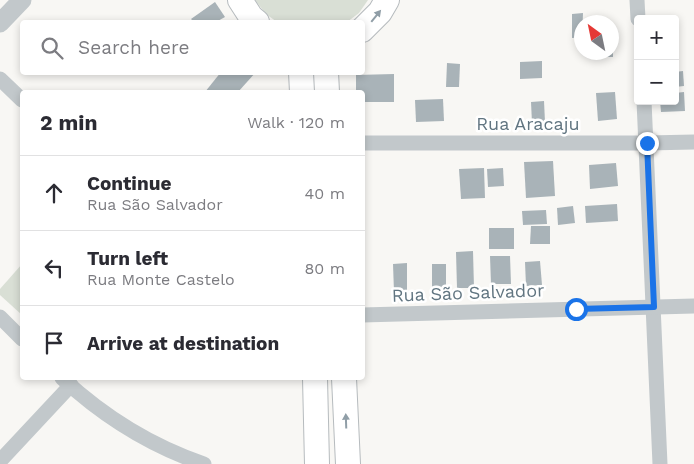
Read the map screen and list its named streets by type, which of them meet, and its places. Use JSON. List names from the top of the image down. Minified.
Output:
{"streets":{"street":["Rua Aracaju","Rua São Salvador"]},"north":"top left","page":{"map_buttons":["+","−"],"search":"Search here","heading":["2 min","Walk · 120 m"],"list":[["Continue","Rua São Salvador","40 m"],["Turn left","Rua Monte Castelo","80 m"],"Arrive at destination"]}}
